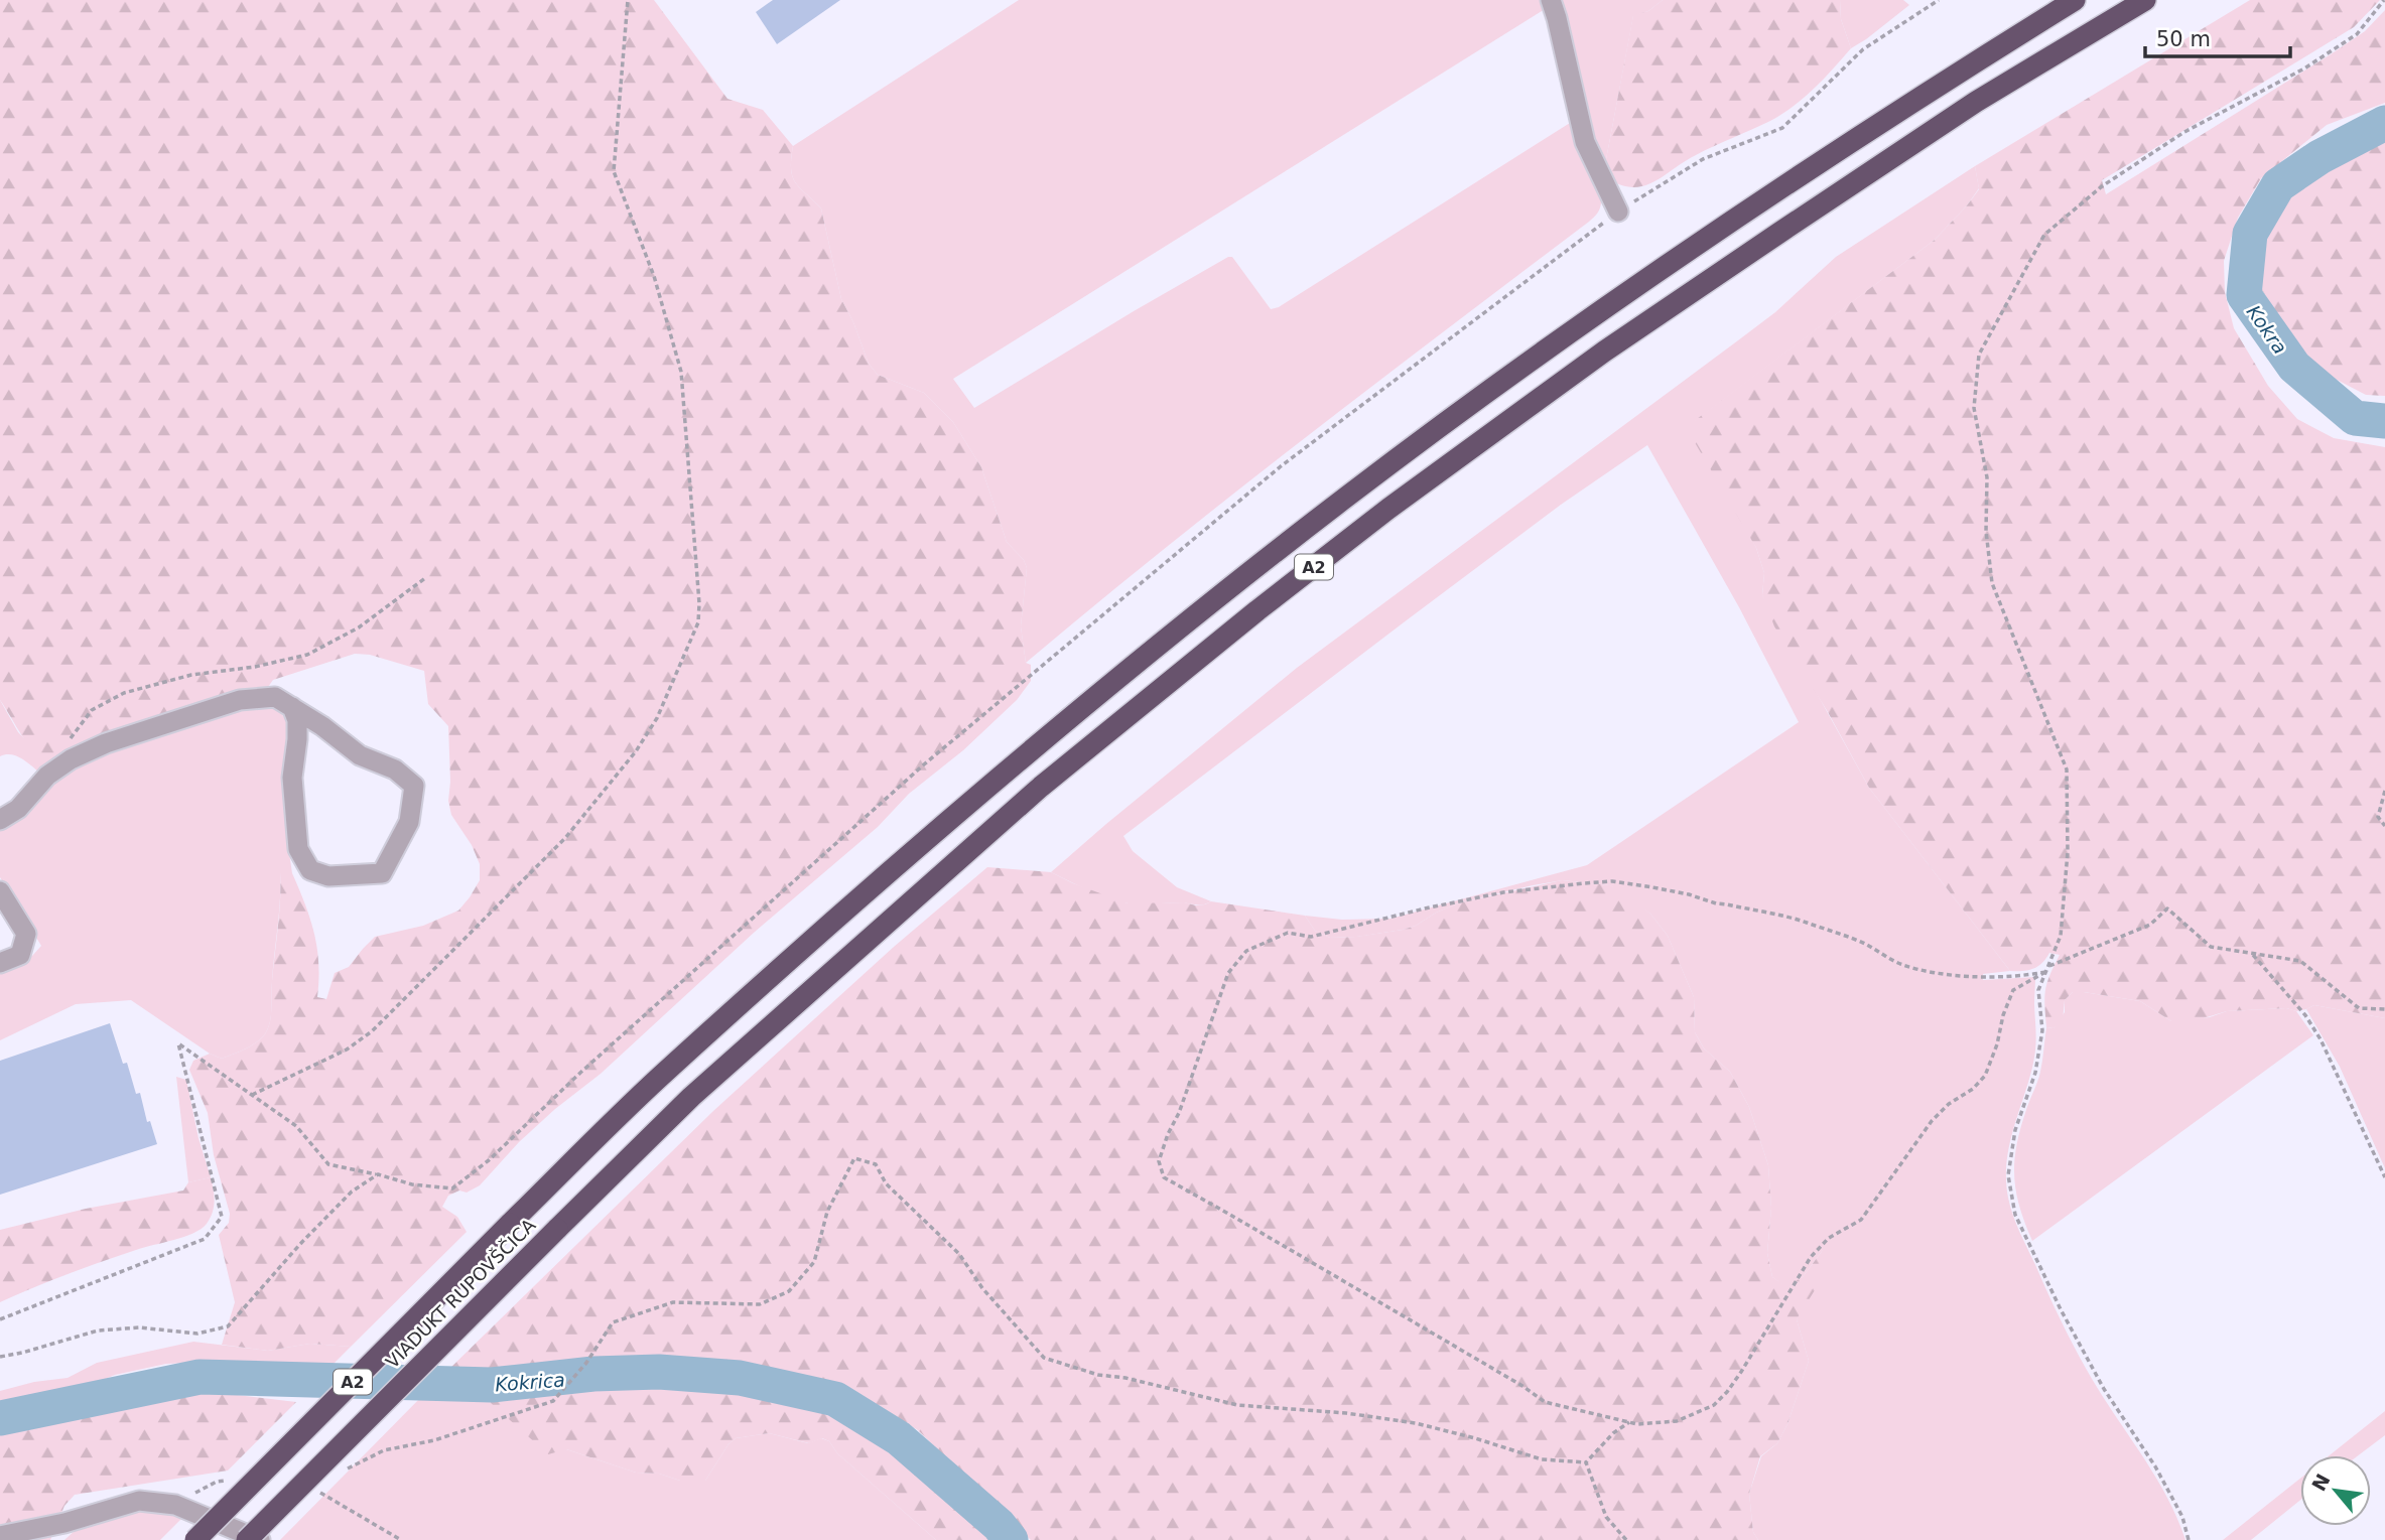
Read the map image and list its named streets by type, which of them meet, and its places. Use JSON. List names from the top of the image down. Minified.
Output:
{"streets":{"highway":["A2","VIADUKT RUPOVŠČICA"]},"water":["Kokra","Kokrica"],"scale_bar":"50 m","north":"top left"}
